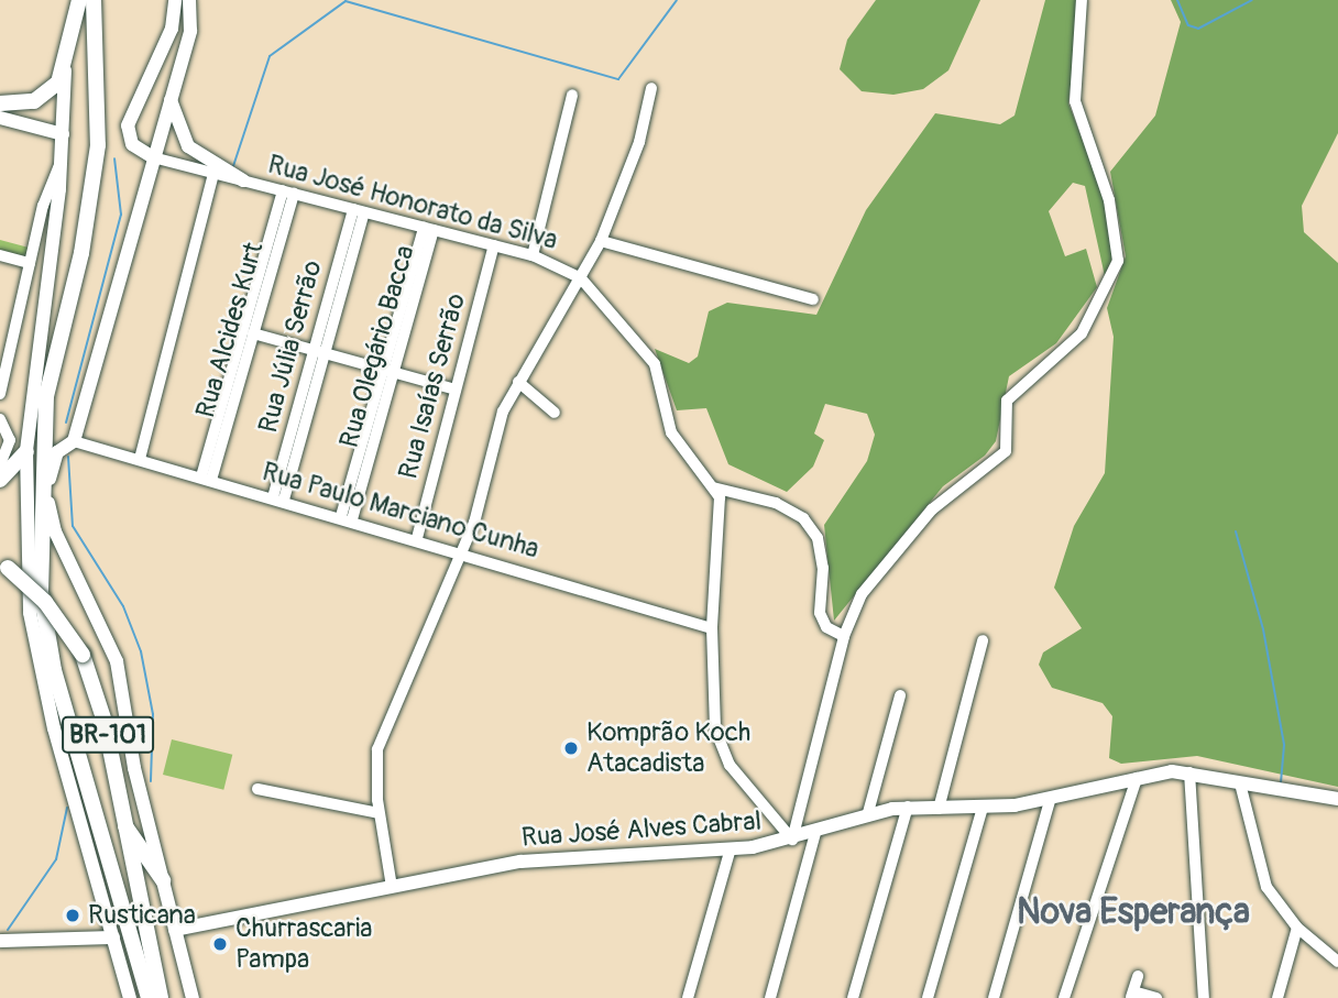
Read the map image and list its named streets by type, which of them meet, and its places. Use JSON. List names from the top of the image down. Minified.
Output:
{"streets":{"highway":["BR-101"],"main road":["Rua José Alves Cabral"],"street":["Rua José Honorato da Silva","Rua Alcides Kurt","Rua Júlia Serrão","Rua Olegário Bacca","Rua Isaías Serrão","Rua Paulo Marciano Cunha"]},"crossings":[["Rua José Honorato da Silva","Rua Alcides Kurt"],["Rua José Honorato da Silva","Rua Júlia Serrão"],["Rua José Honorato da Silva","Rua Olegário Bacca"],["Rua José Honorato da Silva","Rua Isaías Serrão"],["Rua José Honorato da Silva","Rua Paulo Marciano Cunha"],["Rua José Honorato da Silva","Rua José Alves Cabral"],["Rua Alcides Kurt","Rua Paulo Marciano Cunha"],["Rua Júlia Serrão","Rua Paulo Marciano Cunha"],["Rua Olegário Bacca","Rua Paulo Marciano Cunha"],["Rua Isaías Serrão","Rua Paulo Marciano Cunha"]],"districts":["Nova Esperança"],"places":["Komprão Koch Atacadista","Rusticana","Churrascaria Pampa"]}
